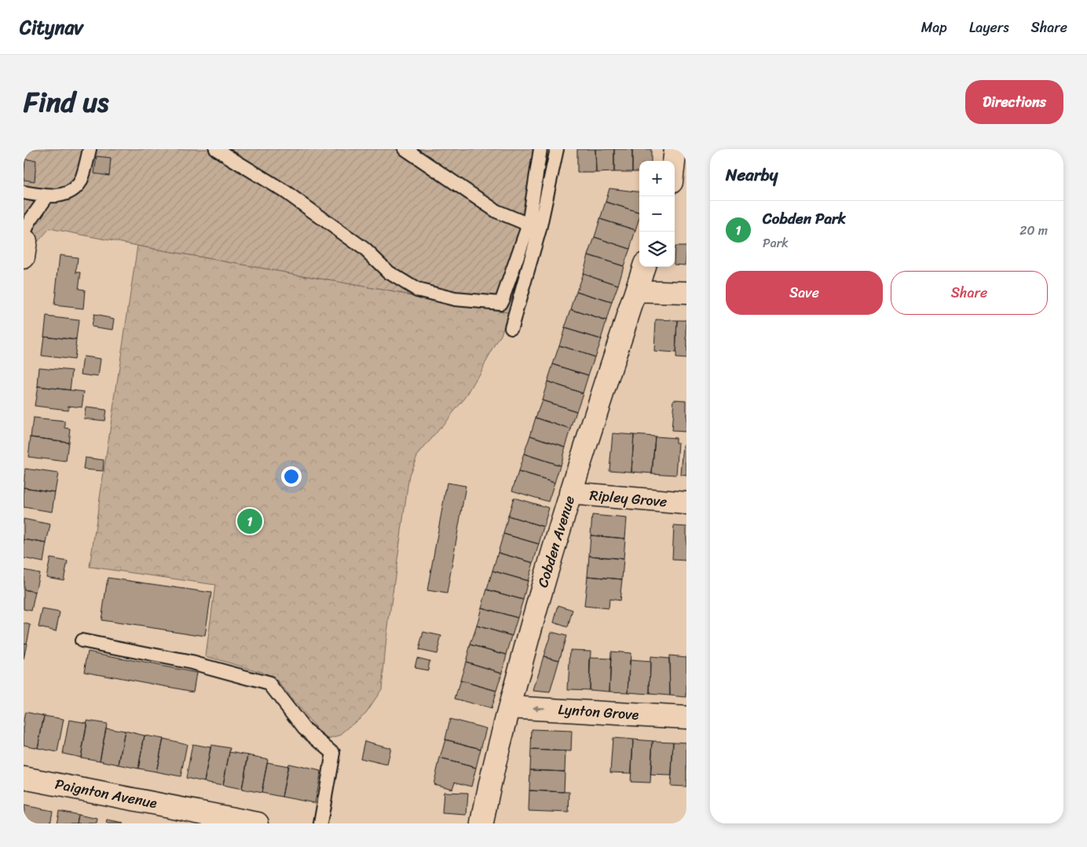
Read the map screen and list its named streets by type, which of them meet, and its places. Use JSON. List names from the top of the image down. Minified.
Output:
{"streets":{"street":["Ripley Grove","Cobden Avenue","Lynton Grove","Paignton Avenue"]},"crossings":[["Ripley Grove","Cobden Avenue"],["Cobden Avenue","Lynton Grove"]],"one_way":["Lynton Grove"],"page":{"header":"Citynav","nav":["Map","Layers","Share"],"title":"Find us","buttons":["Directions",["Save","Share"]],"heading":"Nearby","map_buttons":["+","−"],"list":[{"mark":"1","name":"Cobden Park","note":"Park","value":"20 m"}],"pins":"1"}}
